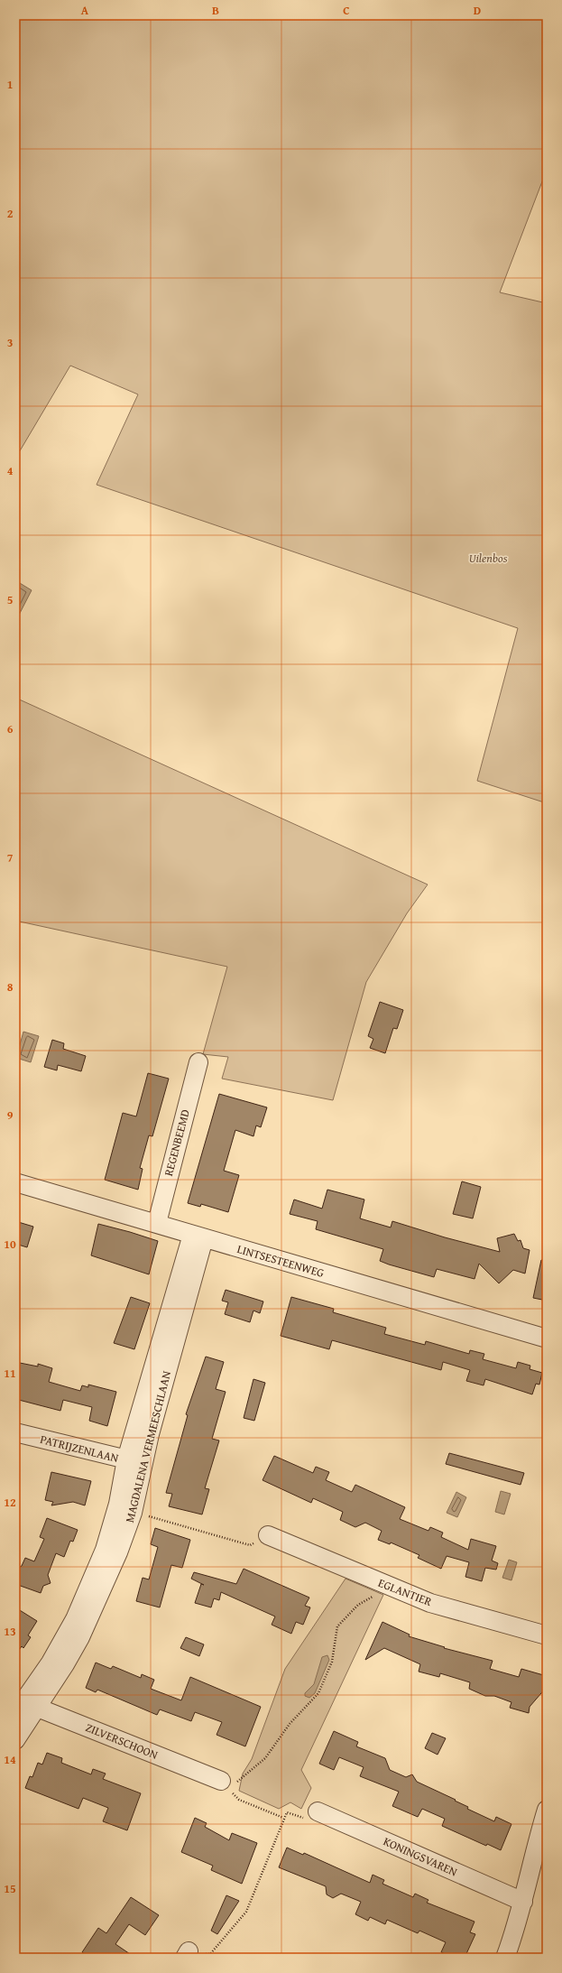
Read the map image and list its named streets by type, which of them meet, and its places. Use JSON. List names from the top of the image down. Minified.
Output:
{"streets":{"street":["REGENBEEMD","LINTSESTEENWEG","MAGDALENA VERMEESCHLAAN","PATRIJZENLAAN","EGLANTIER","ZILVERSCHOON","KONINGSVAREN"]},"crossings":[["REGENBEEMD","LINTSESTEENWEG"],["LINTSESTEENWEG","MAGDALENA VERMEESCHLAAN"],["MAGDALENA VERMEESCHLAAN","PATRIJZENLAAN"],["MAGDALENA VERMEESCHLAAN","ZILVERSCHOON"]],"parks":["Uilenbos"],"grid":{"columns":["A","B","C","D"],"rows":["1","2","3","4","5","6","7","8","9","10","11","12","13","14","15"]}}
